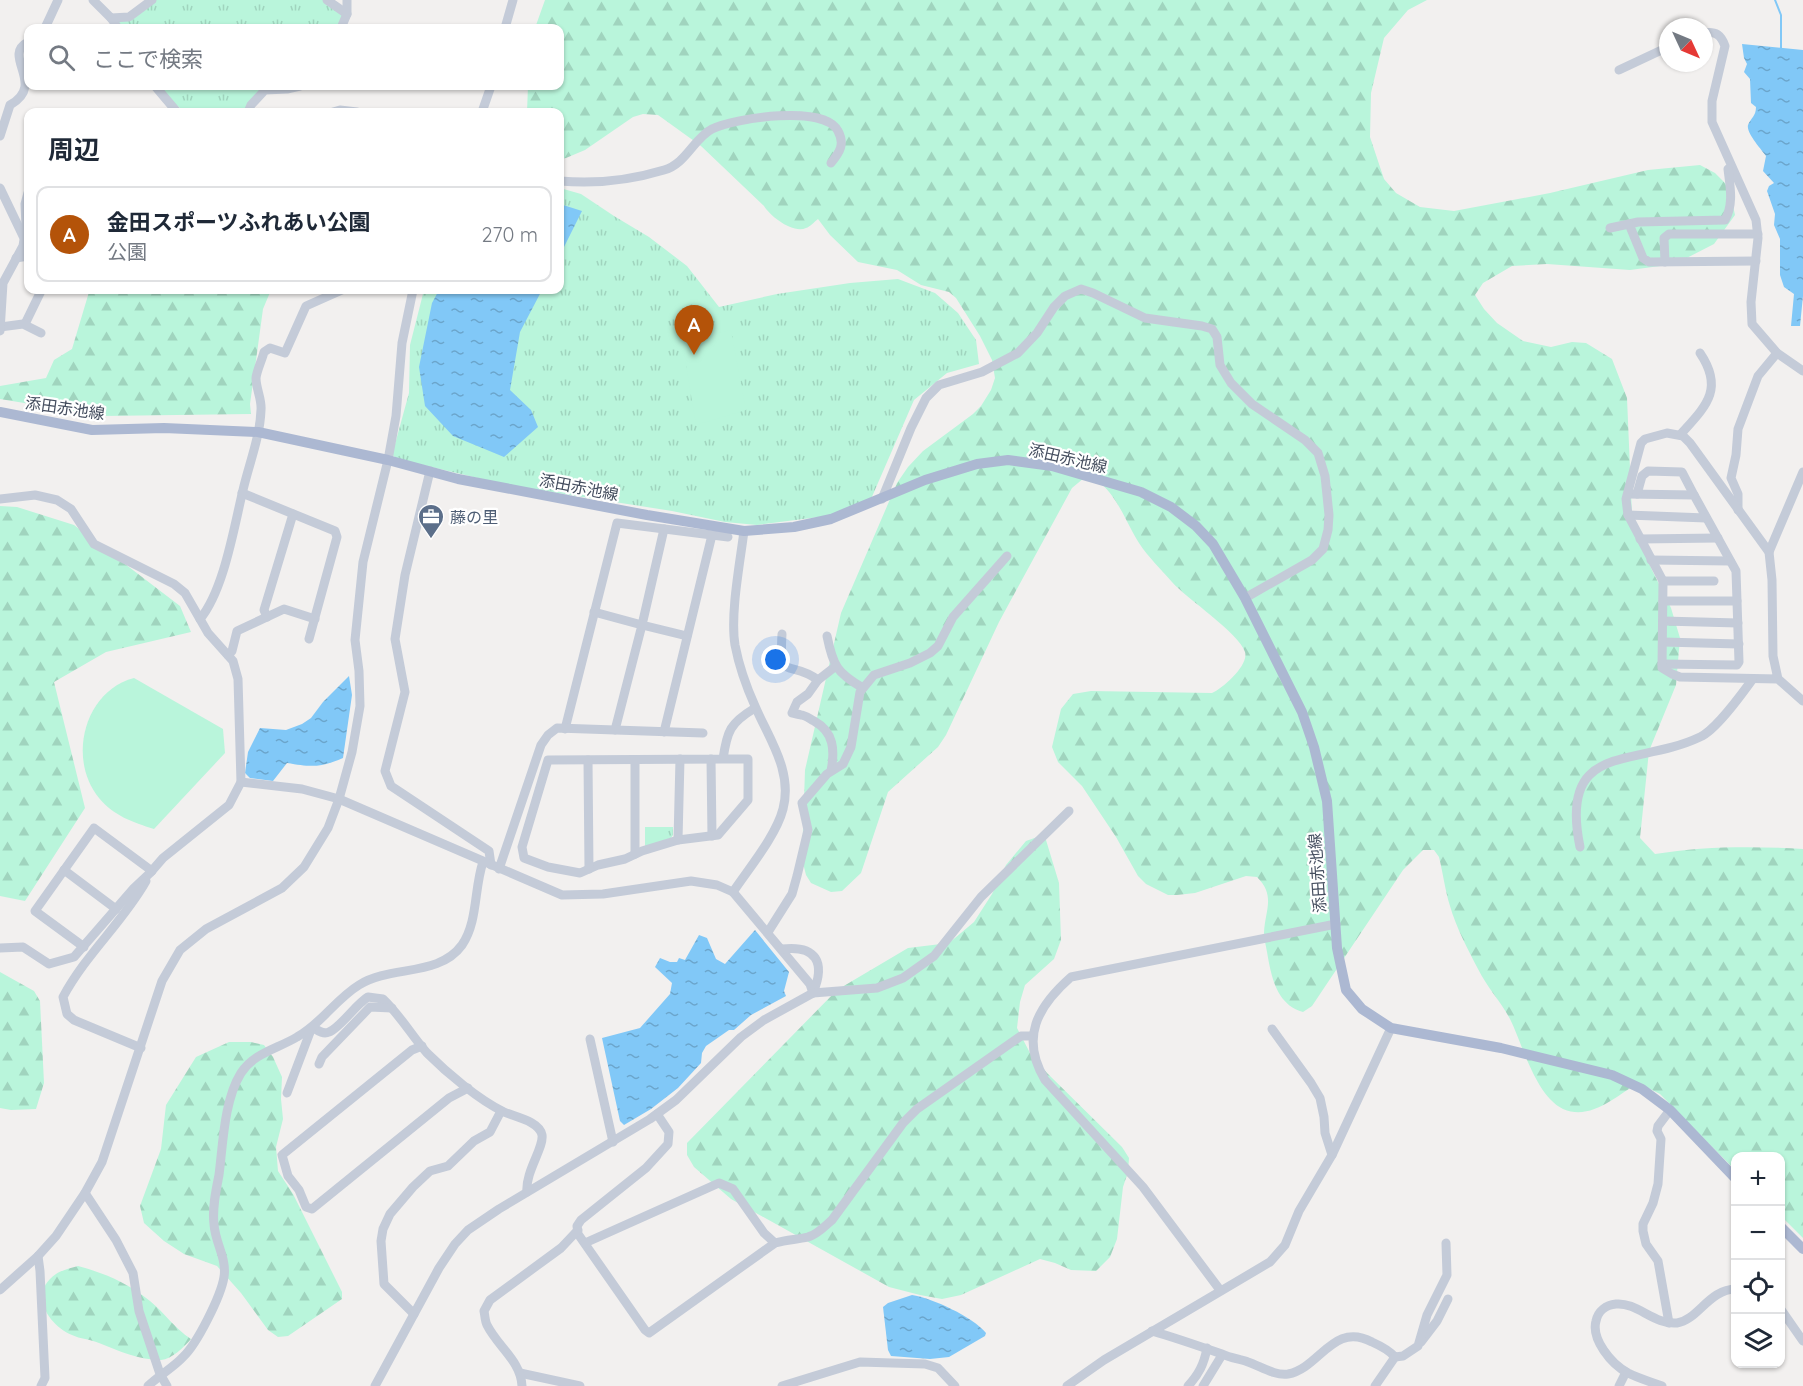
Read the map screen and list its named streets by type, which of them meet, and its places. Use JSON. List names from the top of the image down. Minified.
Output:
{"streets":{"main road":["添田赤池線"]},"places":{"office":["藤の里"]},"north":"bottom right","page":{"search":"ここで検索","heading":"周辺","list":[{"mark":"A","name":"金田スポーツふれあい公園","note":"公園","value":"270 m"}],"pins":"A","map_buttons":["+","−"]}}
